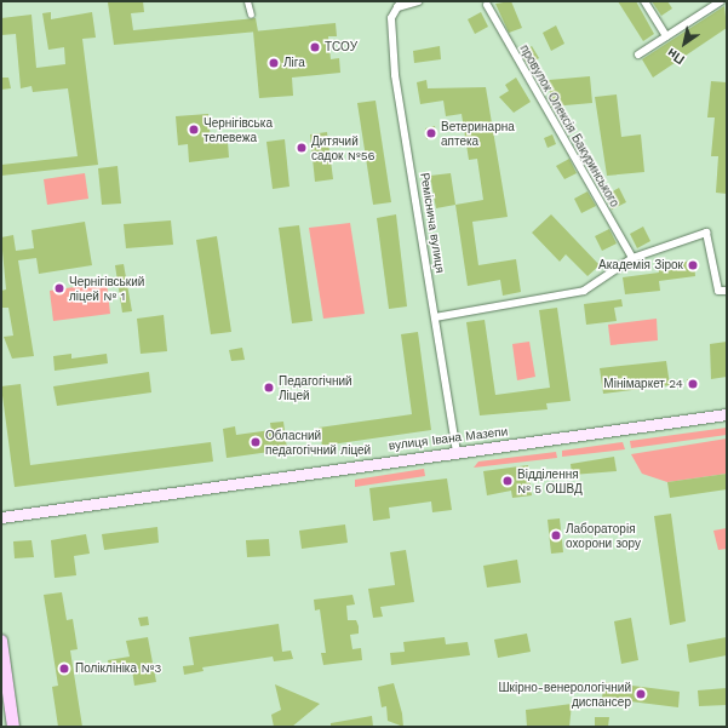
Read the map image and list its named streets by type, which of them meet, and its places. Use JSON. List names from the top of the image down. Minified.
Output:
{"streets":{"main road":["вулиця Івана Мазепи"],"street":["провулок Олексія Бакуринського","Реміснича вулиця"]},"crossings":[["Реміснича вулиця","вулиця Івана Мазепи"]],"places":["ТСОУ","Ліга","Чернігівська телевежа","Ветеринарна аптека","Дитячий садок №56","Академія Зірок","Чернігівський ліцей № 1","Мінімаркет 24","Педагогічний Ліцей","Обласний педагогічний ліцей","Відділення № 5 ОШВД","Лабораторія охорони зору","Поліклініка №3","Шкірно-венерологічний диспансер"],"north":"bottom left"}
